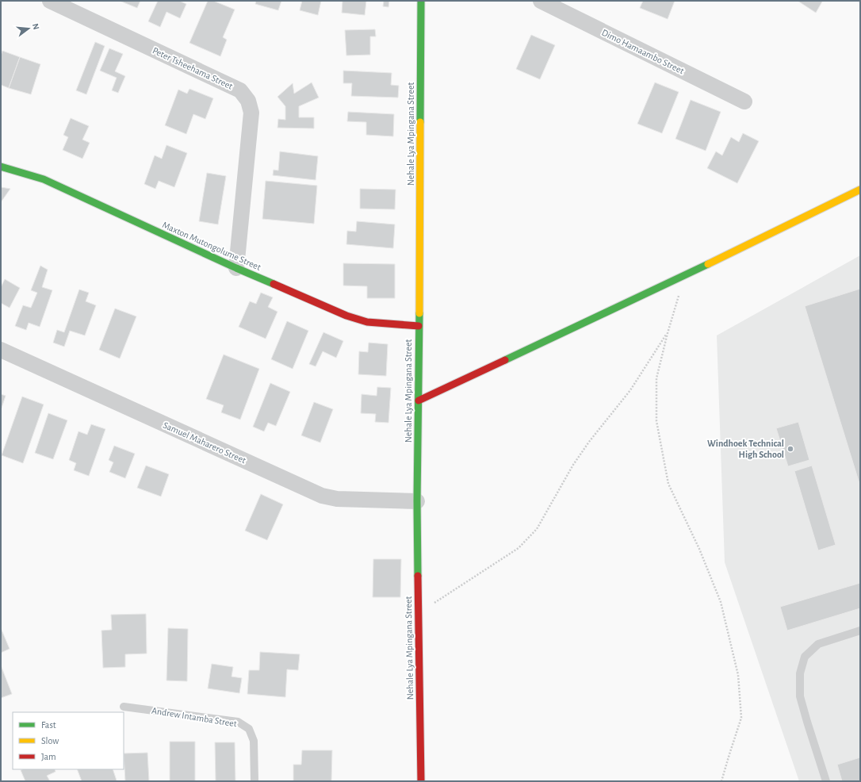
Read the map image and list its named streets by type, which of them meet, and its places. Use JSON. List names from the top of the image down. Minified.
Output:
{"streets":{"street":["Dimo Hamaambo Street","Peter Tsheehama Street","Nehale Lya Mpingana Street","Maxton Mutongolume Street","Samuel Maharero Street"],"lane":["Andrew Intamba Street"]},"crossings":[["Peter Tsheehama Street","Maxton Mutongolume Street"],["Nehale Lya Mpingana Street","Maxton Mutongolume Street"],["Nehale Lya Mpingana Street","Samuel Maharero Street"]],"places":["Windhoek Technical High School"],"legend":["Fast","Slow","Jam"],"north":"right"}
